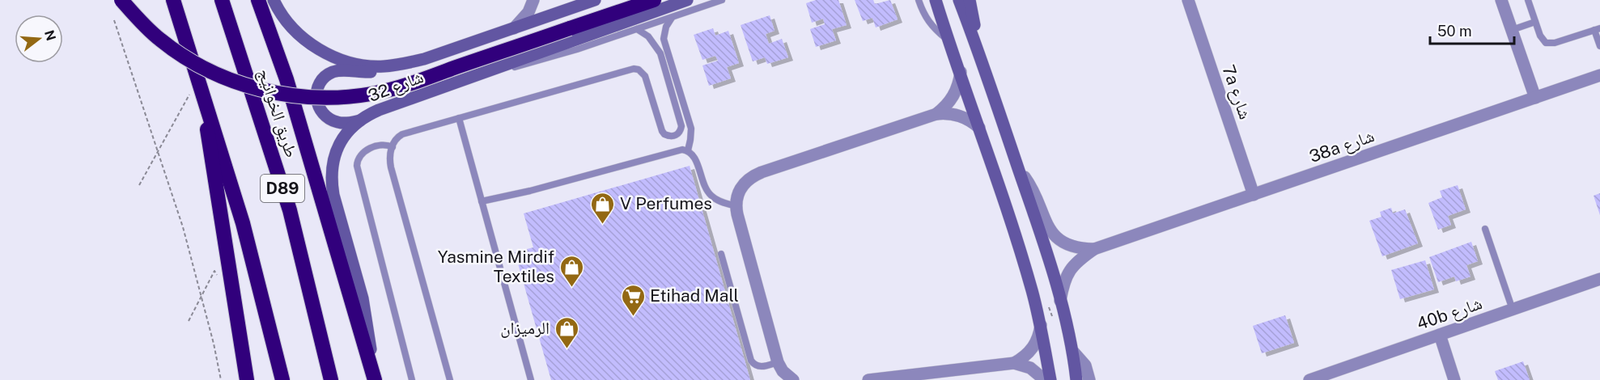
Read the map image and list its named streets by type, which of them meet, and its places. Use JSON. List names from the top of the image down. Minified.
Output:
{"streets":{"highway":["طريق الخوانيج","D89"],"street":["شارع 32","7a شارع","38a شارع","40b شارع"]},"crossings":[["7a شارع","38a شارع"]],"places":{"shop":["V Perfumes","Yasmine Mirdif Textiles","الرميزان"],"supermarket":["Etihad Mall"]},"scale_bar":"50 m","north":"right"}
